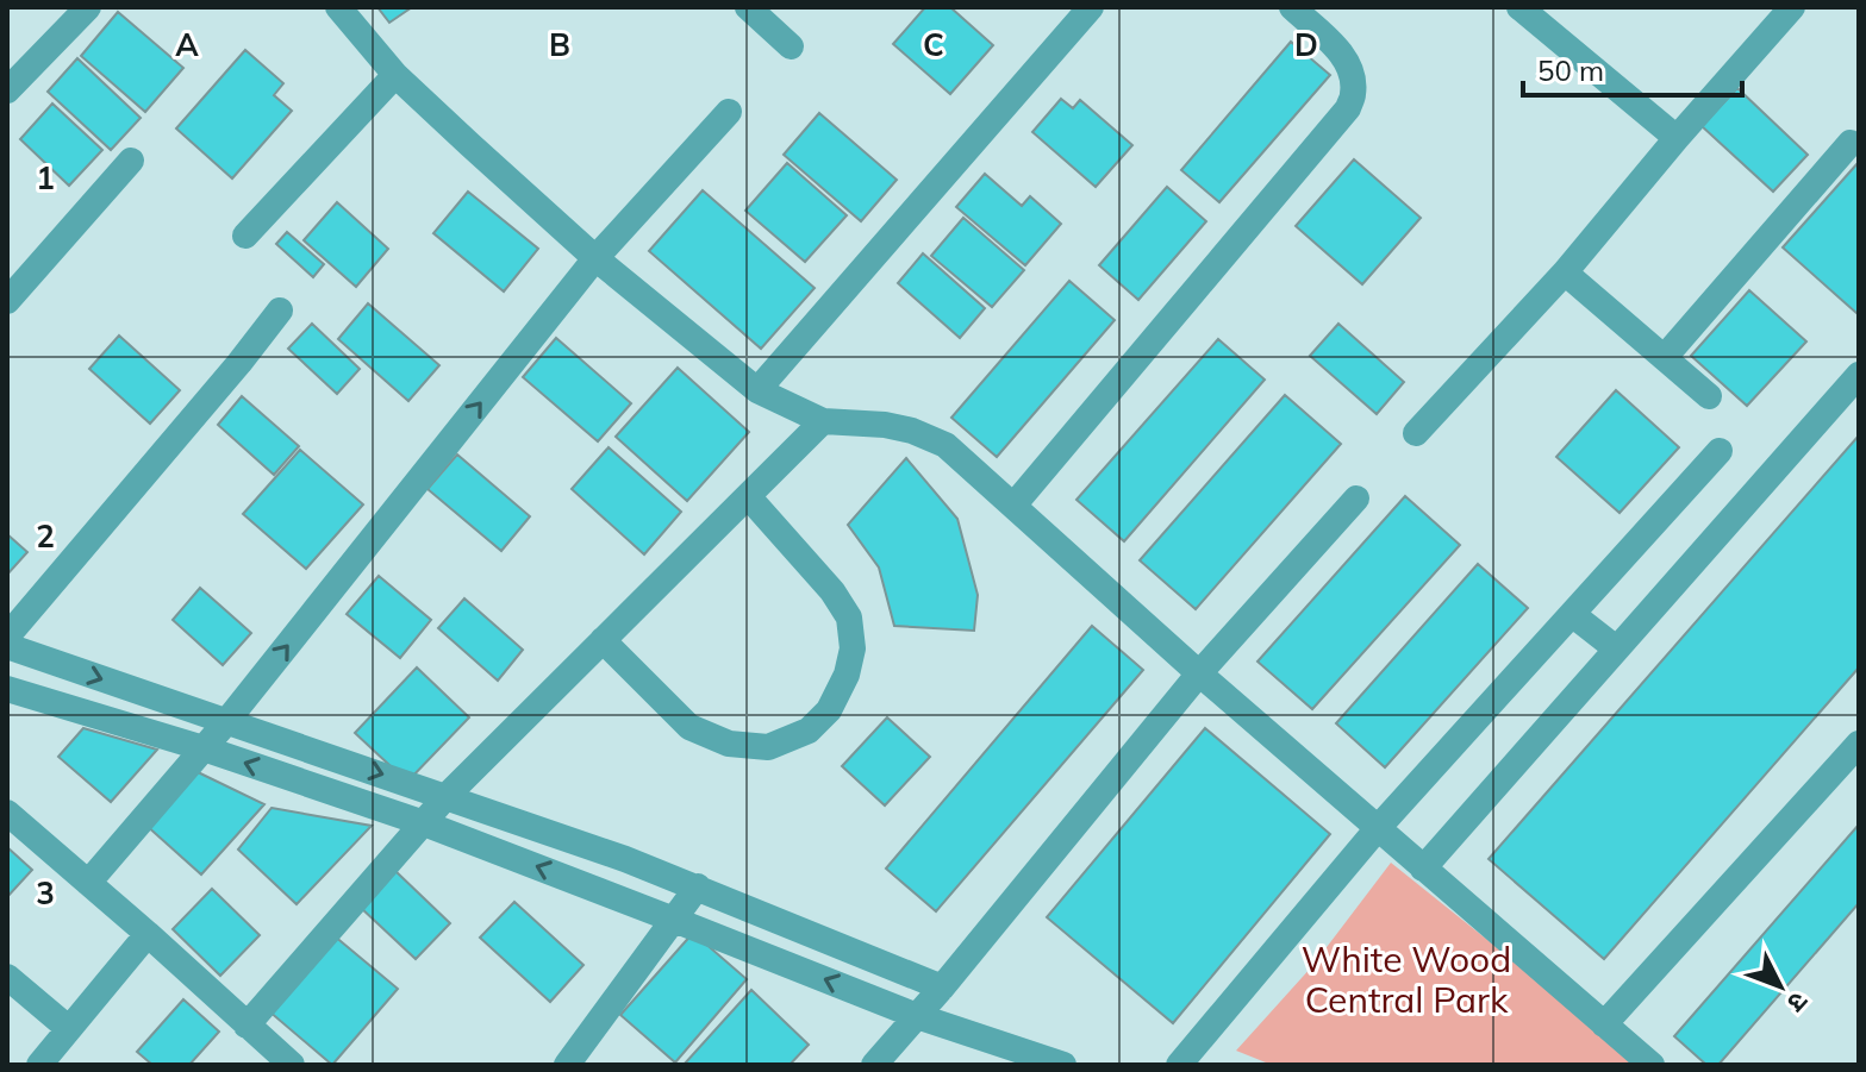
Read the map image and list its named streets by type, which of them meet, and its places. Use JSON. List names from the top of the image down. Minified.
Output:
{"parks":["White Wood Central Park"],"scale_bar":"50 m","north":"bottom right","grid":{"columns":["A","B","C","D"],"rows":["1","2","3"]}}
